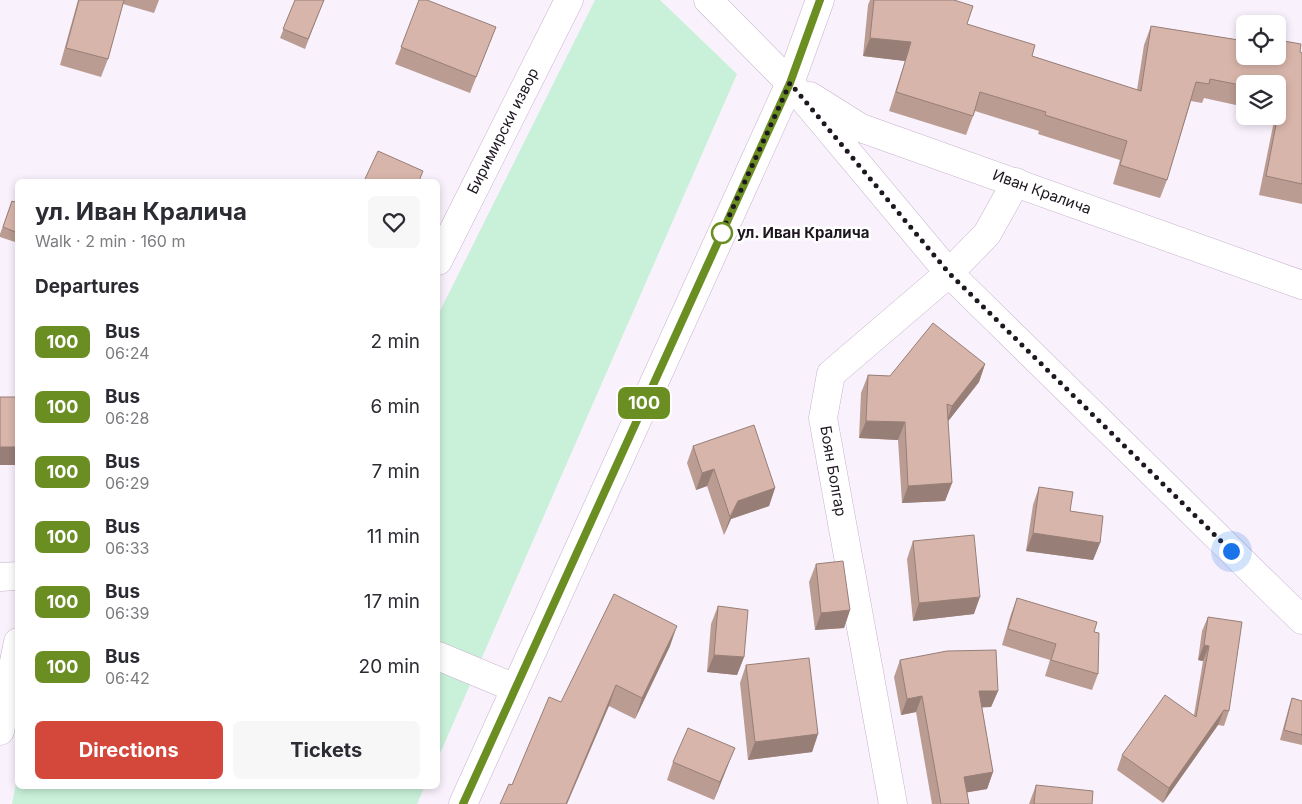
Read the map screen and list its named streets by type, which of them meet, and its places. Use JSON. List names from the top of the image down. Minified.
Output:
{"streets":{"street":["Биримирски извор","Иван Кралича","Боян Болгар"]},"crossings":[["Иван Кралича","Боян Болгар"]],"places":["ул. Иван Кралича"],"lines":["bus line 100"],"page":{"on_map":"100","heading":[["ул. Иван Кралича","Walk · 2 min · 160 m"],"Departures"],"list":[{"mark":"100","name":"Bus","note":"06:24","value":"2 min"},{"mark":"100","name":"Bus","note":"06:28","value":"6 min"},{"mark":"100","name":"Bus","note":"06:29","value":"7 min"},{"mark":"100","name":"Bus","note":"06:33","value":"11 min"},{"mark":"100","name":"Bus","note":"06:39","value":"17 min"},{"mark":"100","name":"Bus","note":"06:42","value":"20 min"}],"buttons":["Directions","Tickets"]}}
